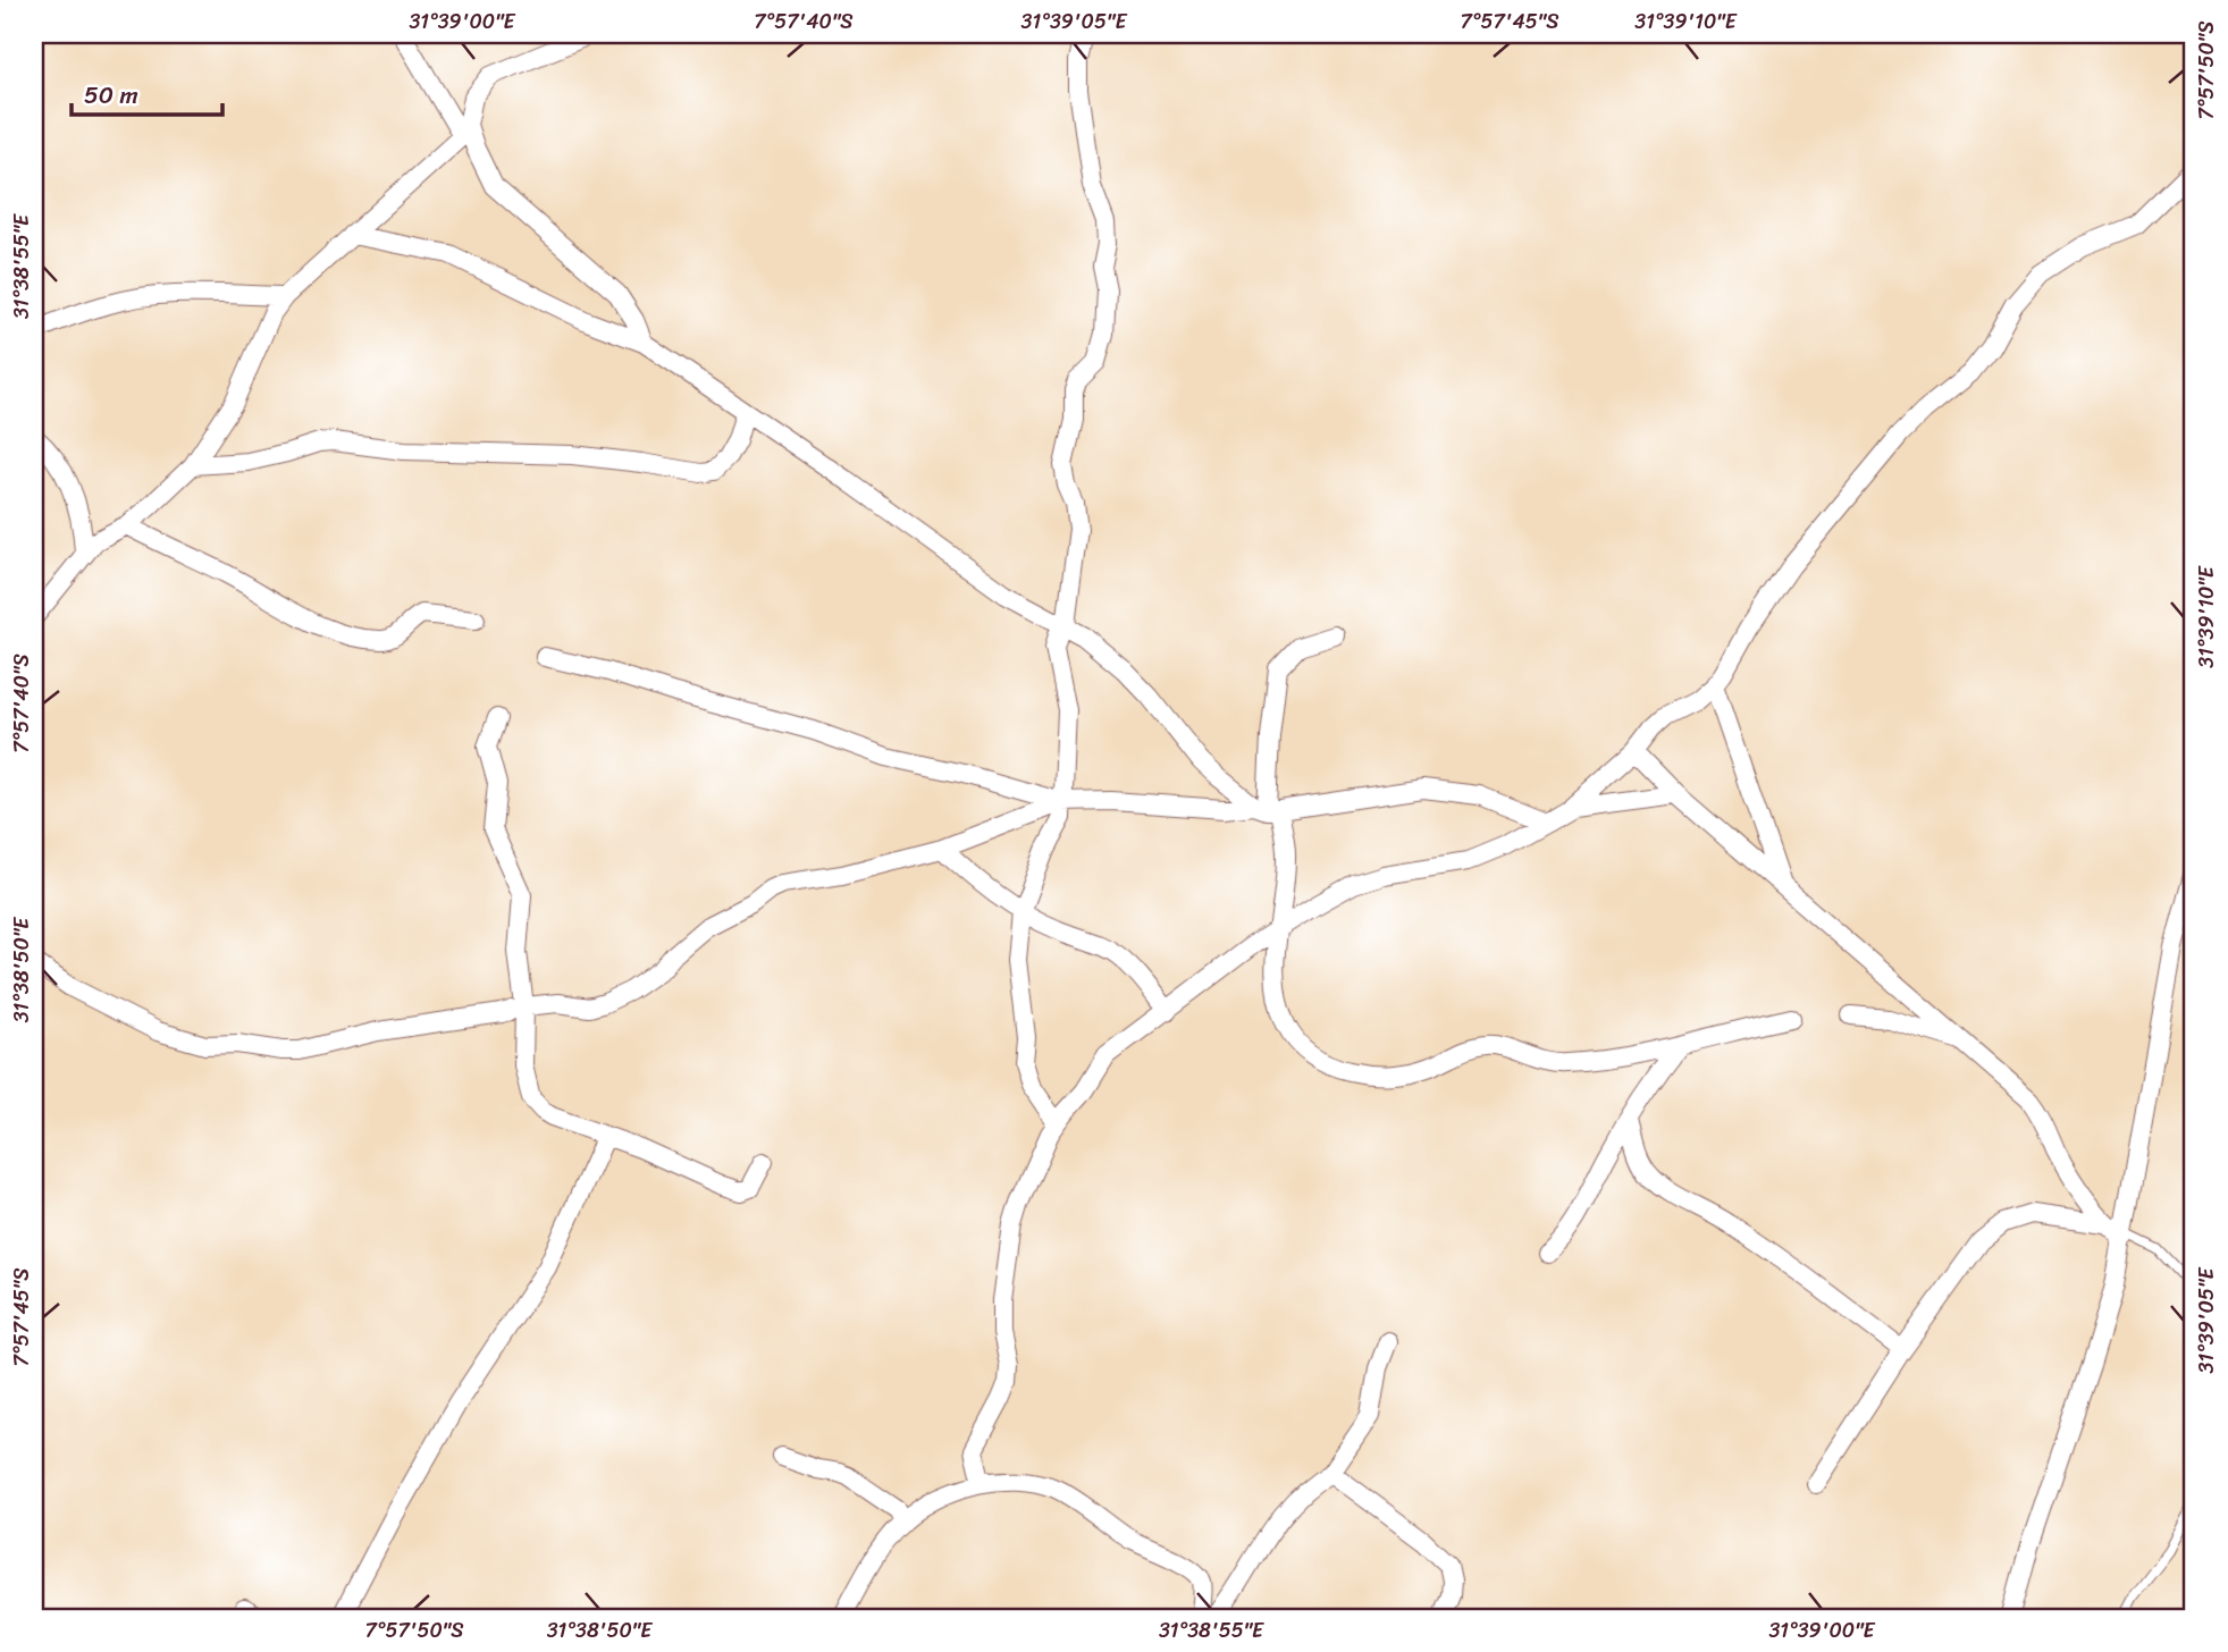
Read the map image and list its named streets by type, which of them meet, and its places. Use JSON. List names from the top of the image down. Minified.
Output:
{"scale_bar":"50 m","coordinates":["31°39'00\"E","7°57'40\"S","31°39'05\"E","7°57'45\"S","31°39'10\"E","7°57'50\"S","31°38'55\"E","31°38'50\"E"]}
